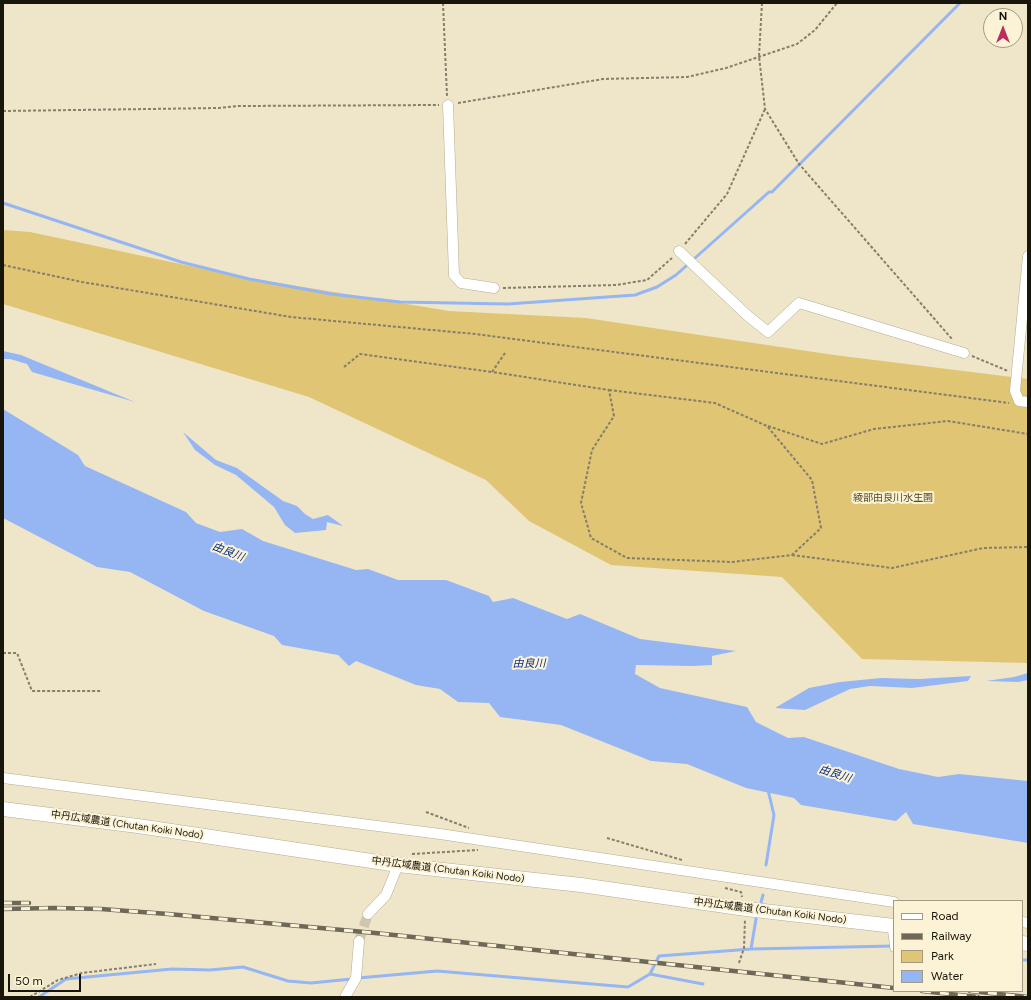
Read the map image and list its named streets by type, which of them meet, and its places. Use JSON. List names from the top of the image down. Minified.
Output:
{"streets":{"street":["中丹広域農道 (Chutan Koiki Nodo)"]},"water":["由良川"],"parks":["綾部由良川水生園"],"legend":["Road","Railway","Park","Water"],"scale_bar":"50 m","north":"top"}
